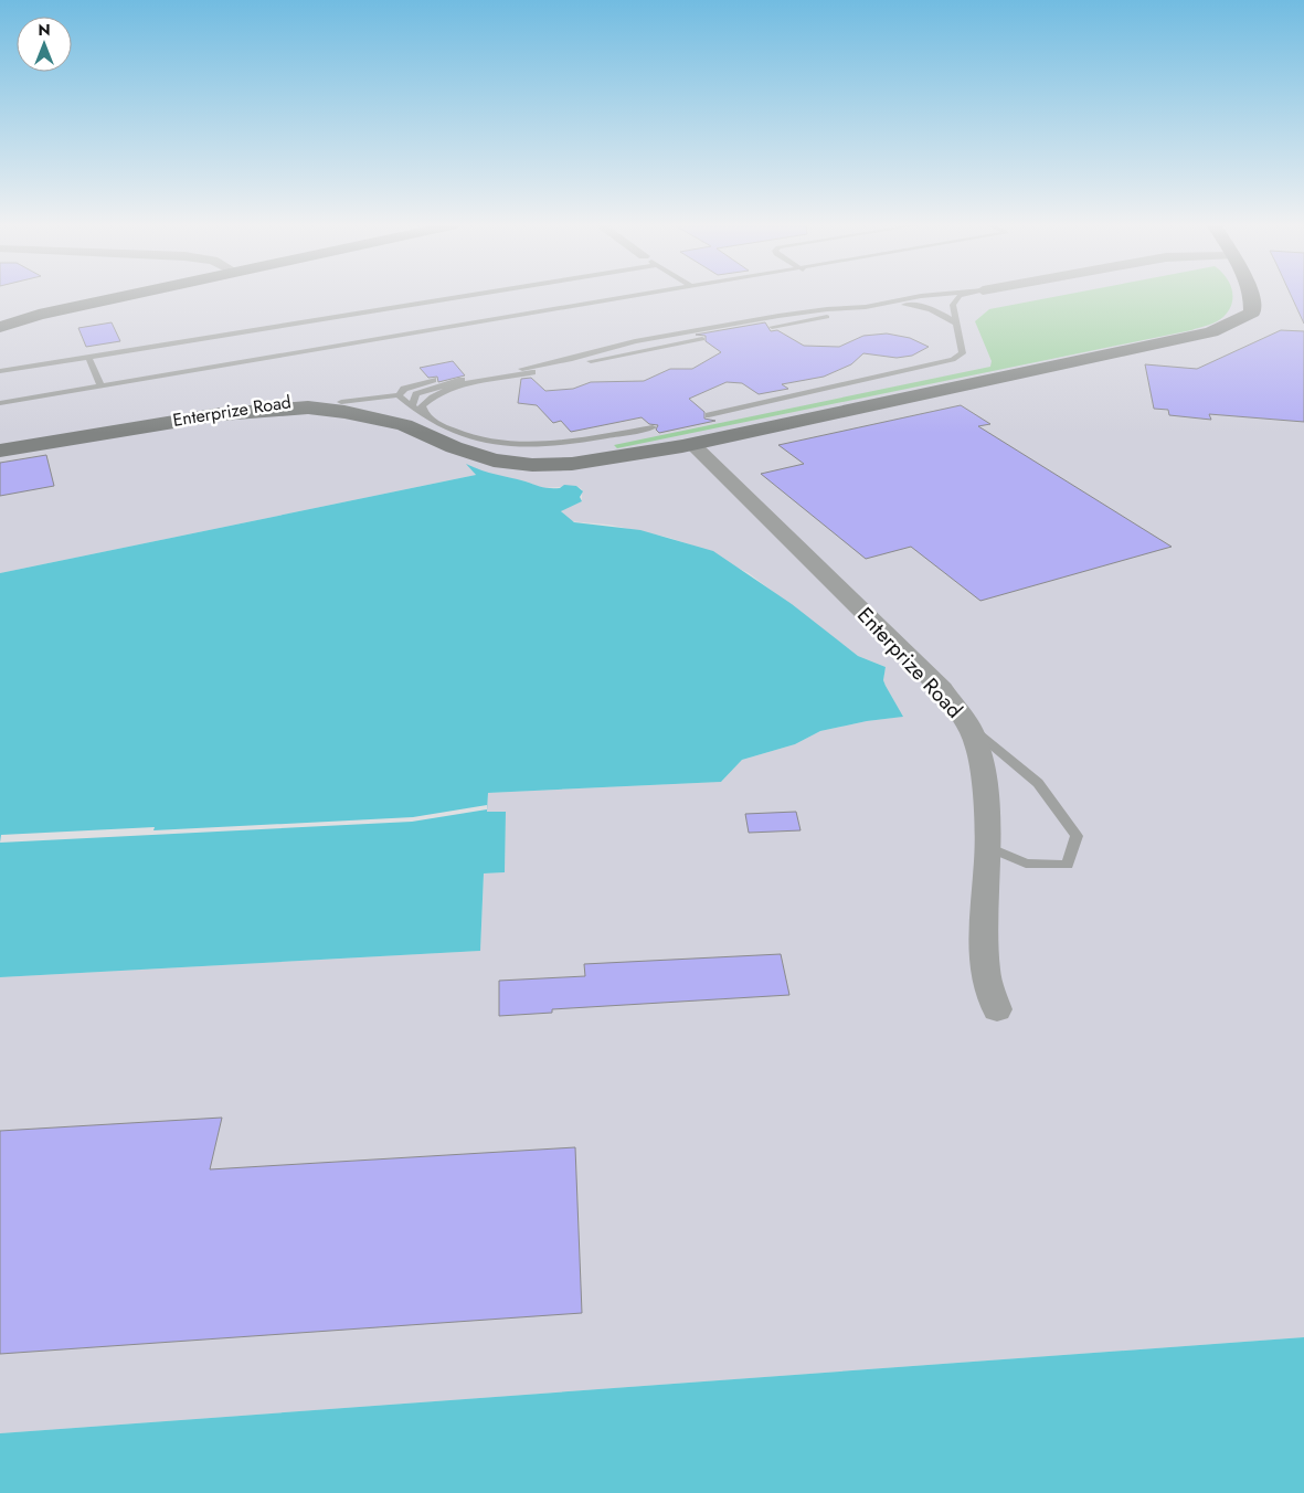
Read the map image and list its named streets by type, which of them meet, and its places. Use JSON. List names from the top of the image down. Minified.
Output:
{"streets":{"street":["Enterprize Road"]},"north":"top"}
